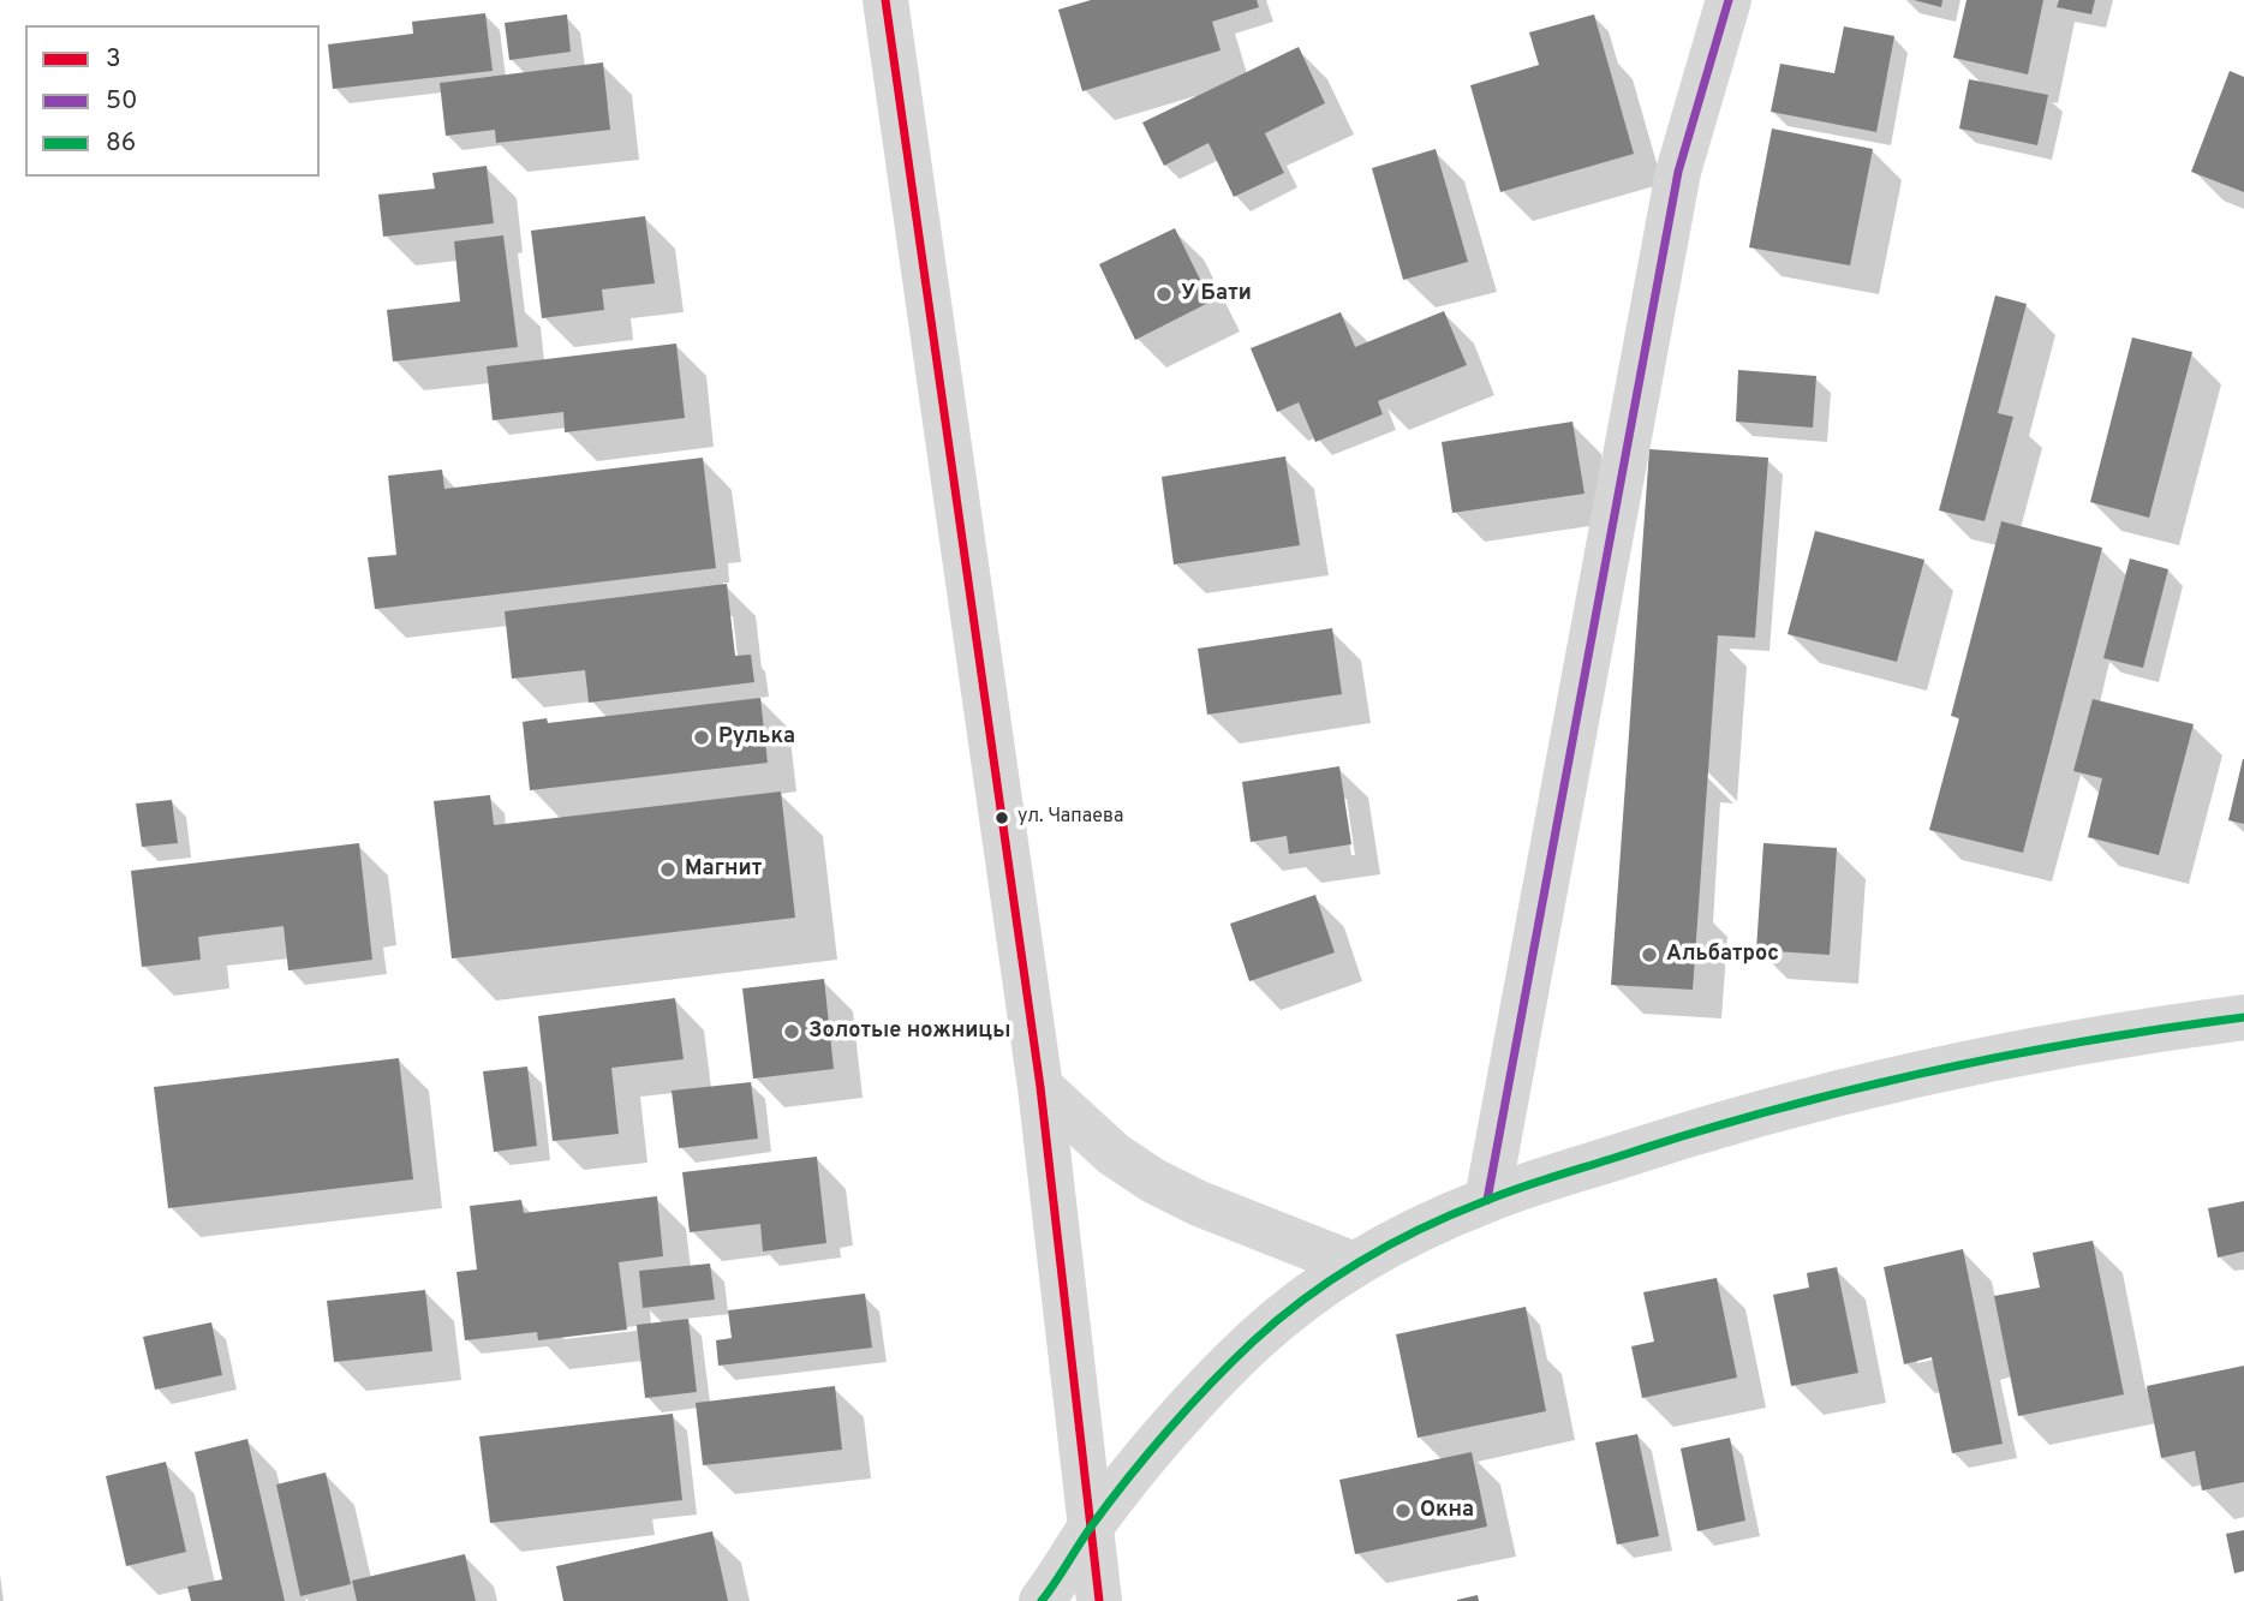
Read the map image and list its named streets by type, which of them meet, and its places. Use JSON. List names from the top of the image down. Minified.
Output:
{"places":["У Бати","Рулька","ул. Чапаева","Магнит","Альбатрос","Золотые ножницы","Окна"],"lines":["transit line 3","transit line 50","transit line 86"],"legend":["3","50","86"]}
